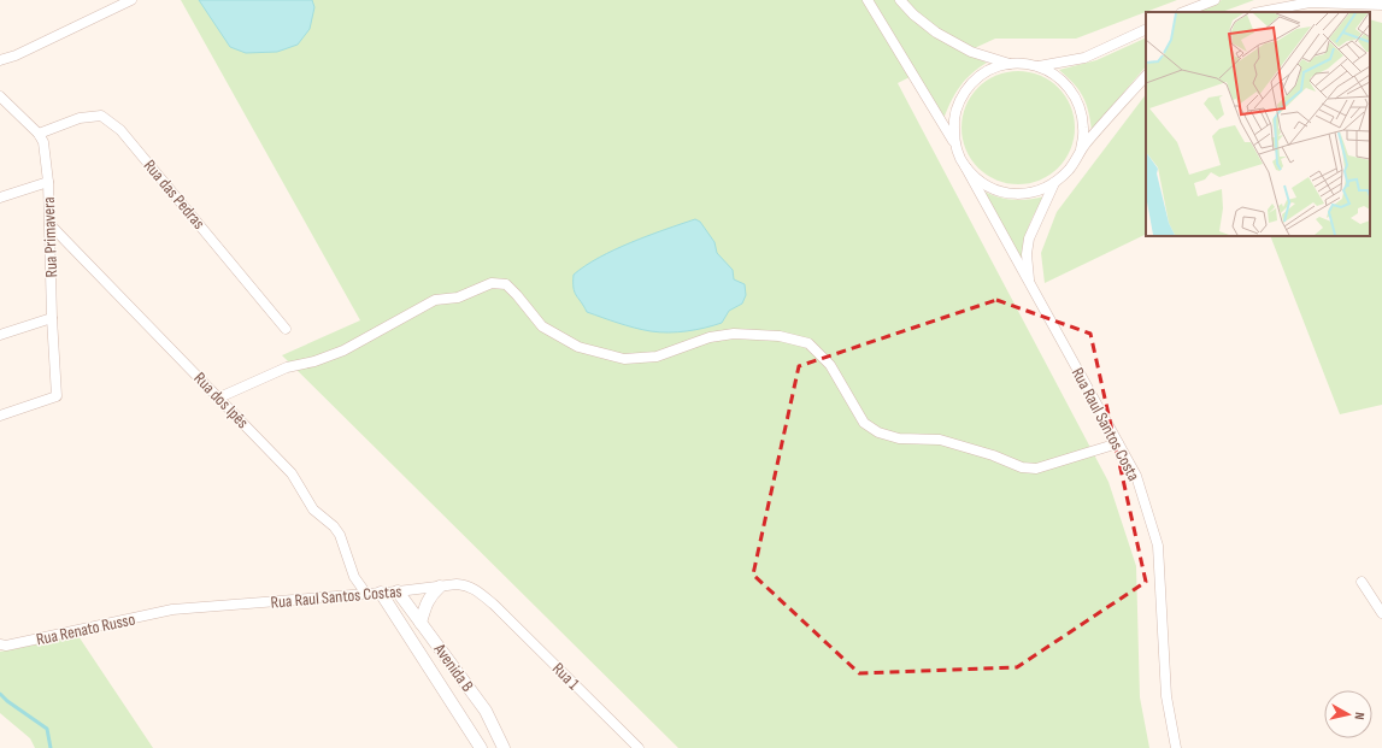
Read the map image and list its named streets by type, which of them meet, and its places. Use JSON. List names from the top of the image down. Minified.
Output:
{"streets":{"street":["Rua das Pedras","Rua Primavera","Rua dos Ipês","Rua Raul Santos Costa","Rua Raul Santos Costas","Rua Renato Russo","Avenida B","Rua 1"]},"crossings":[["Rua das Pedras","Rua Primavera"],["Rua Primavera","Rua dos Ipês"],["Rua dos Ipês","Rua Raul Santos Costas"],["Rua Raul Santos Costas","Rua Renato Russo"],["Rua Raul Santos Costas","Avenida B"],["Rua Raul Santos Costas","Rua 1"]],"north":"right"}
